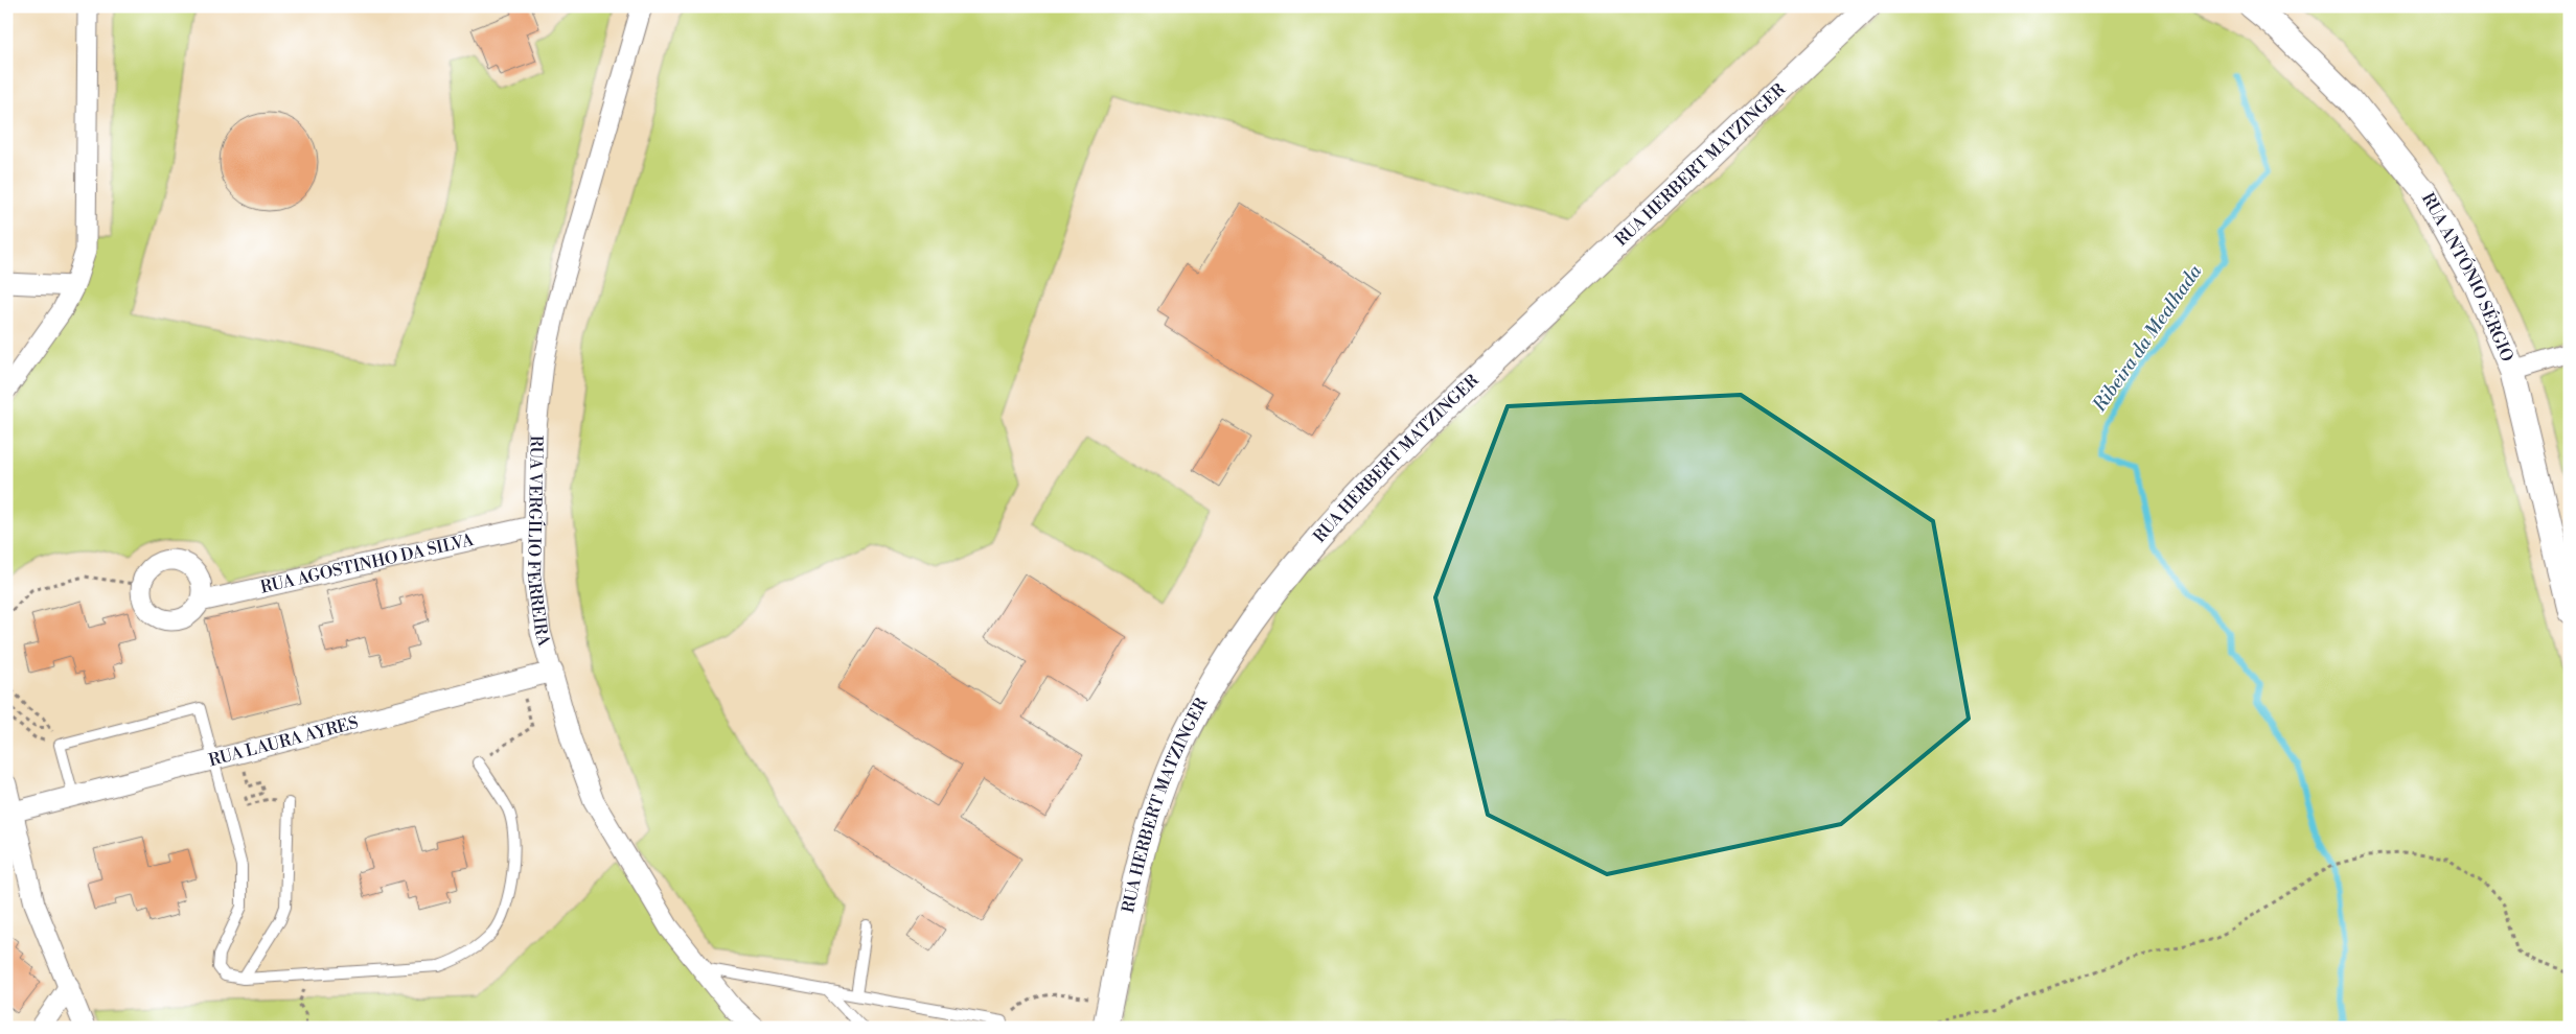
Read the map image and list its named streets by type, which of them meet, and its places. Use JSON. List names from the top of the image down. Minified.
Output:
{"streets":{"street":["RUA HERBERT MATZINGER","RUA ANTÓNIO SÉRGIO","RUA VERGÍLIO FERREIRA","RUA AGOSTINHO DA SILVA","RUA LAURA AYRES"]},"crossings":[["RUA VERGÍLIO FERREIRA","RUA AGOSTINHO DA SILVA"],["RUA VERGÍLIO FERREIRA","RUA LAURA AYRES"]],"water":["Ribeira da Mealhada"]}
